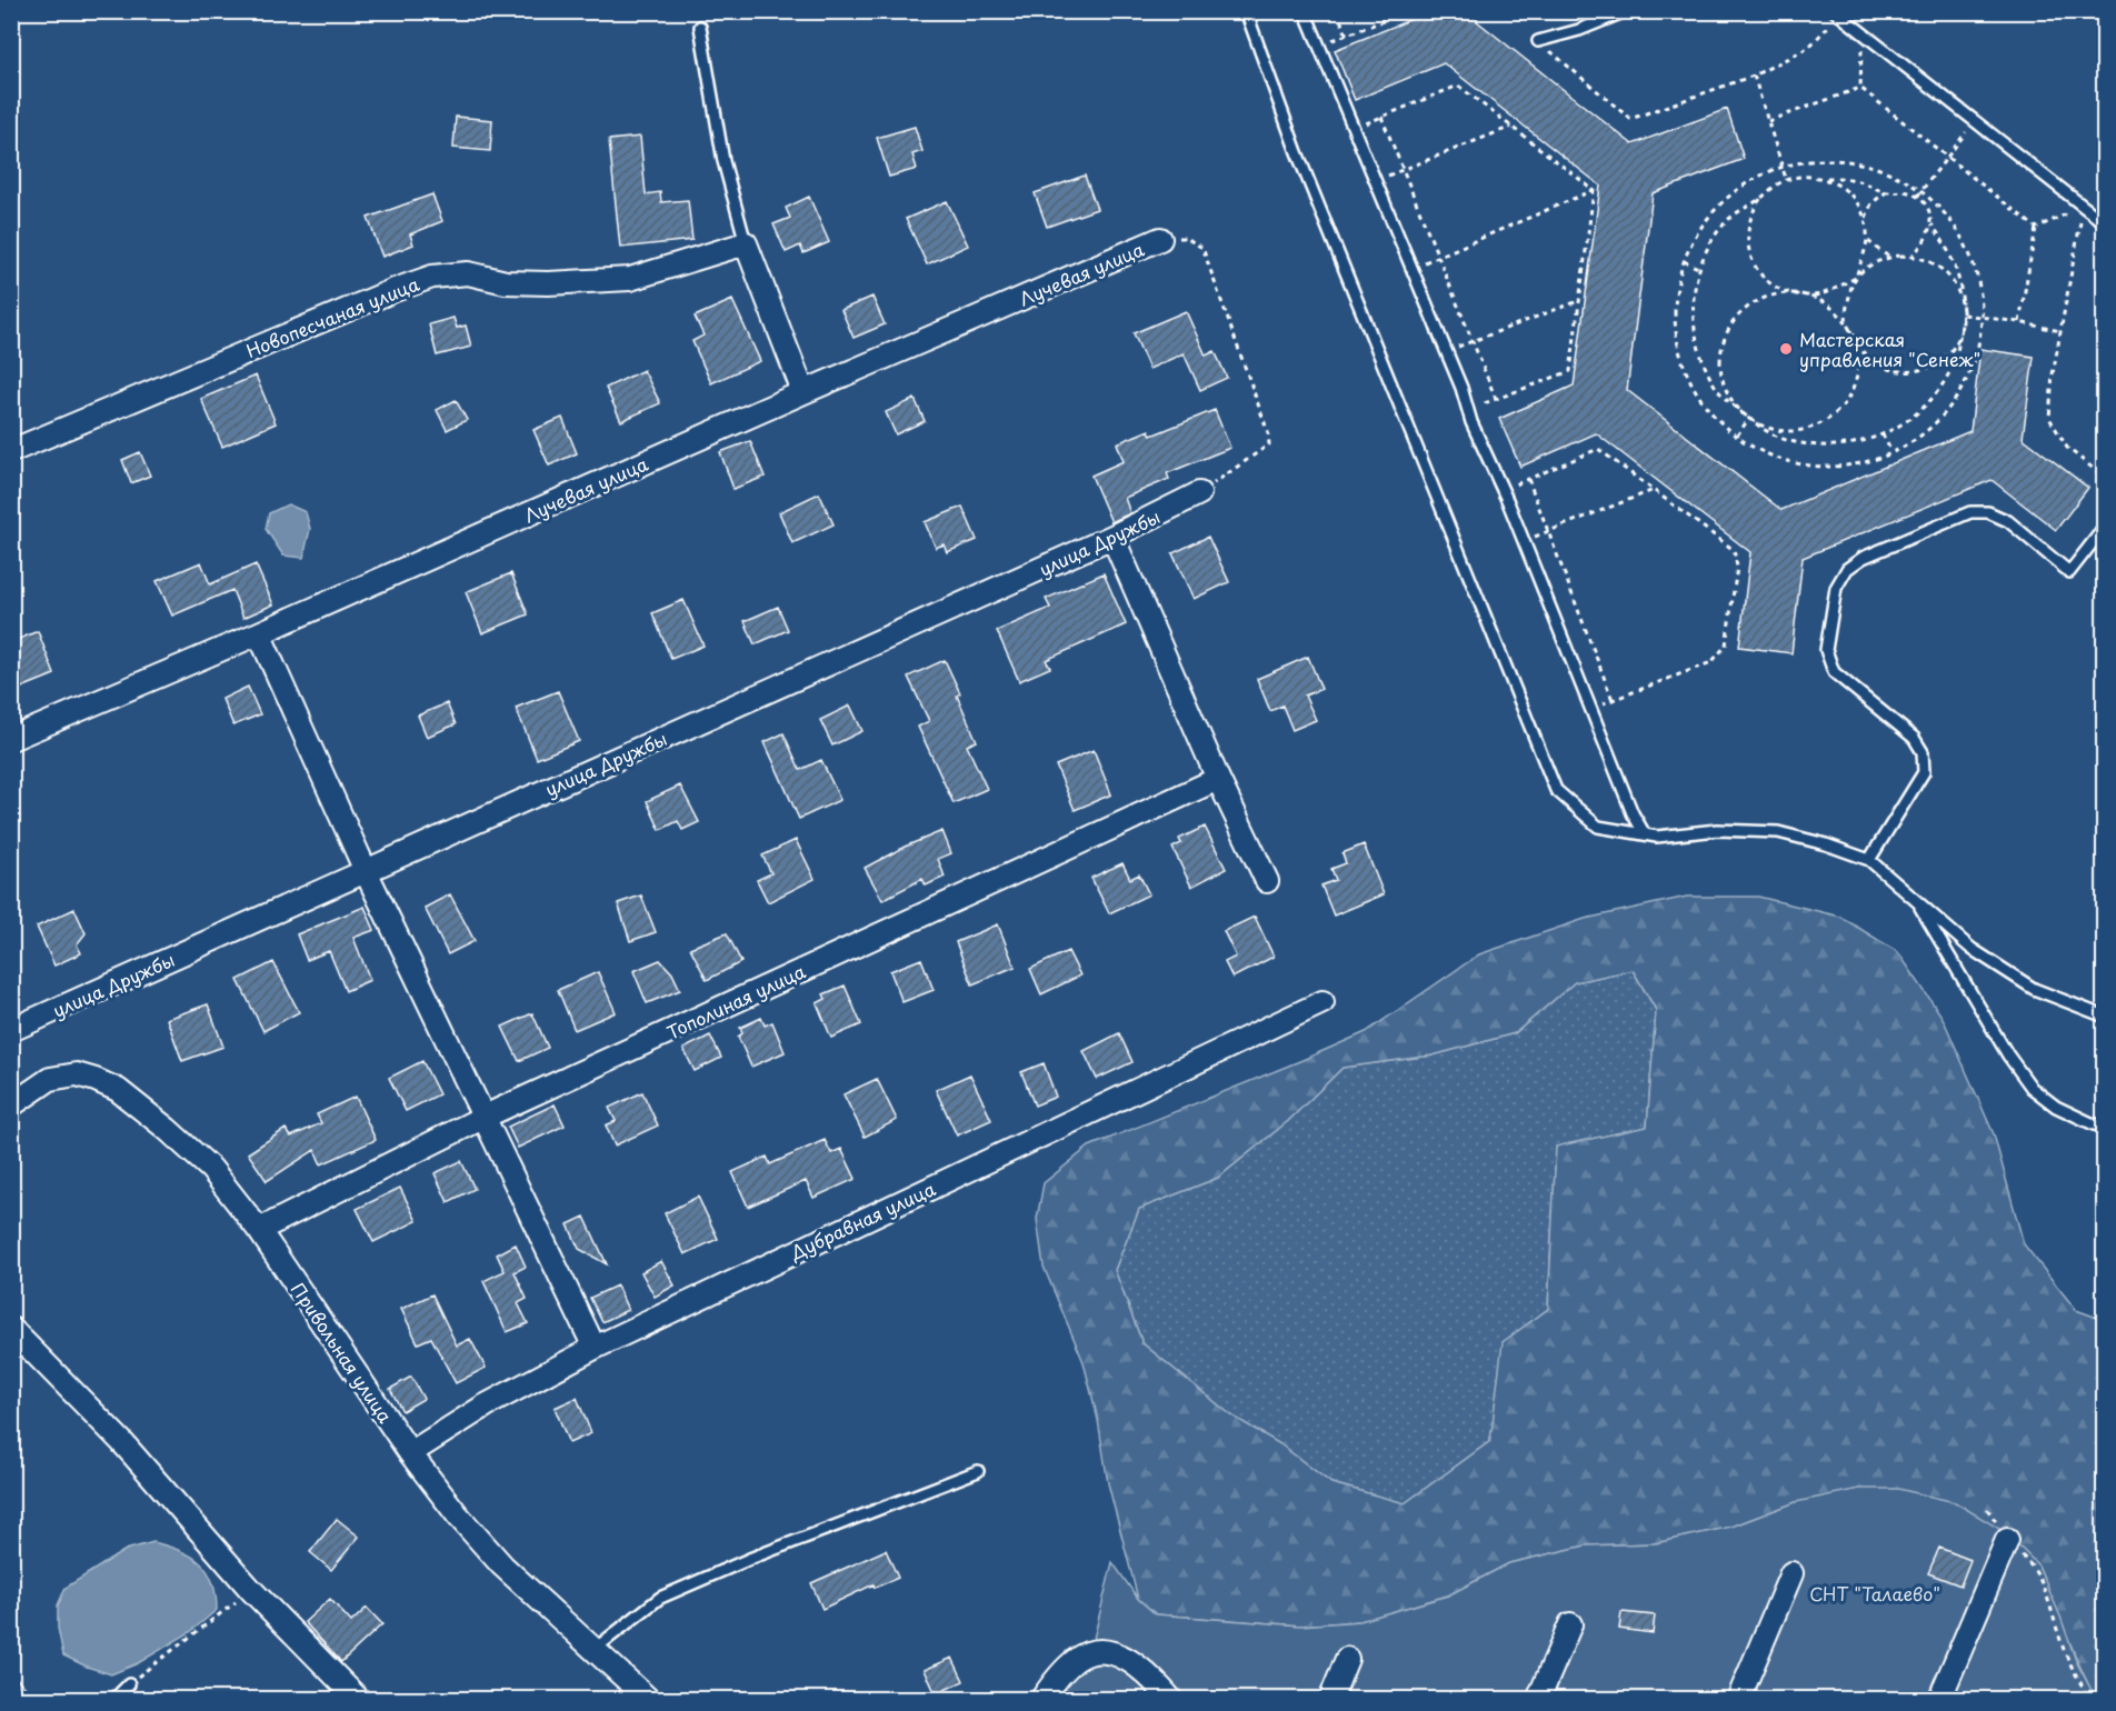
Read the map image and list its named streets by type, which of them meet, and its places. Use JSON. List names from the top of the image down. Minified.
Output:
{"streets":{"street":["Лучевая улица","Новопесчаная улица","улица Дружбы","Тополиная улица","Дубравная улица","Привольная улица"]},"crossings":[["Тополиная улица","Привольная улица"],["Дубравная улица","Привольная улица"]],"parks":["СНТ \"Талаево\""],"places":["Мастерская управления \"Сенеж\""]}
